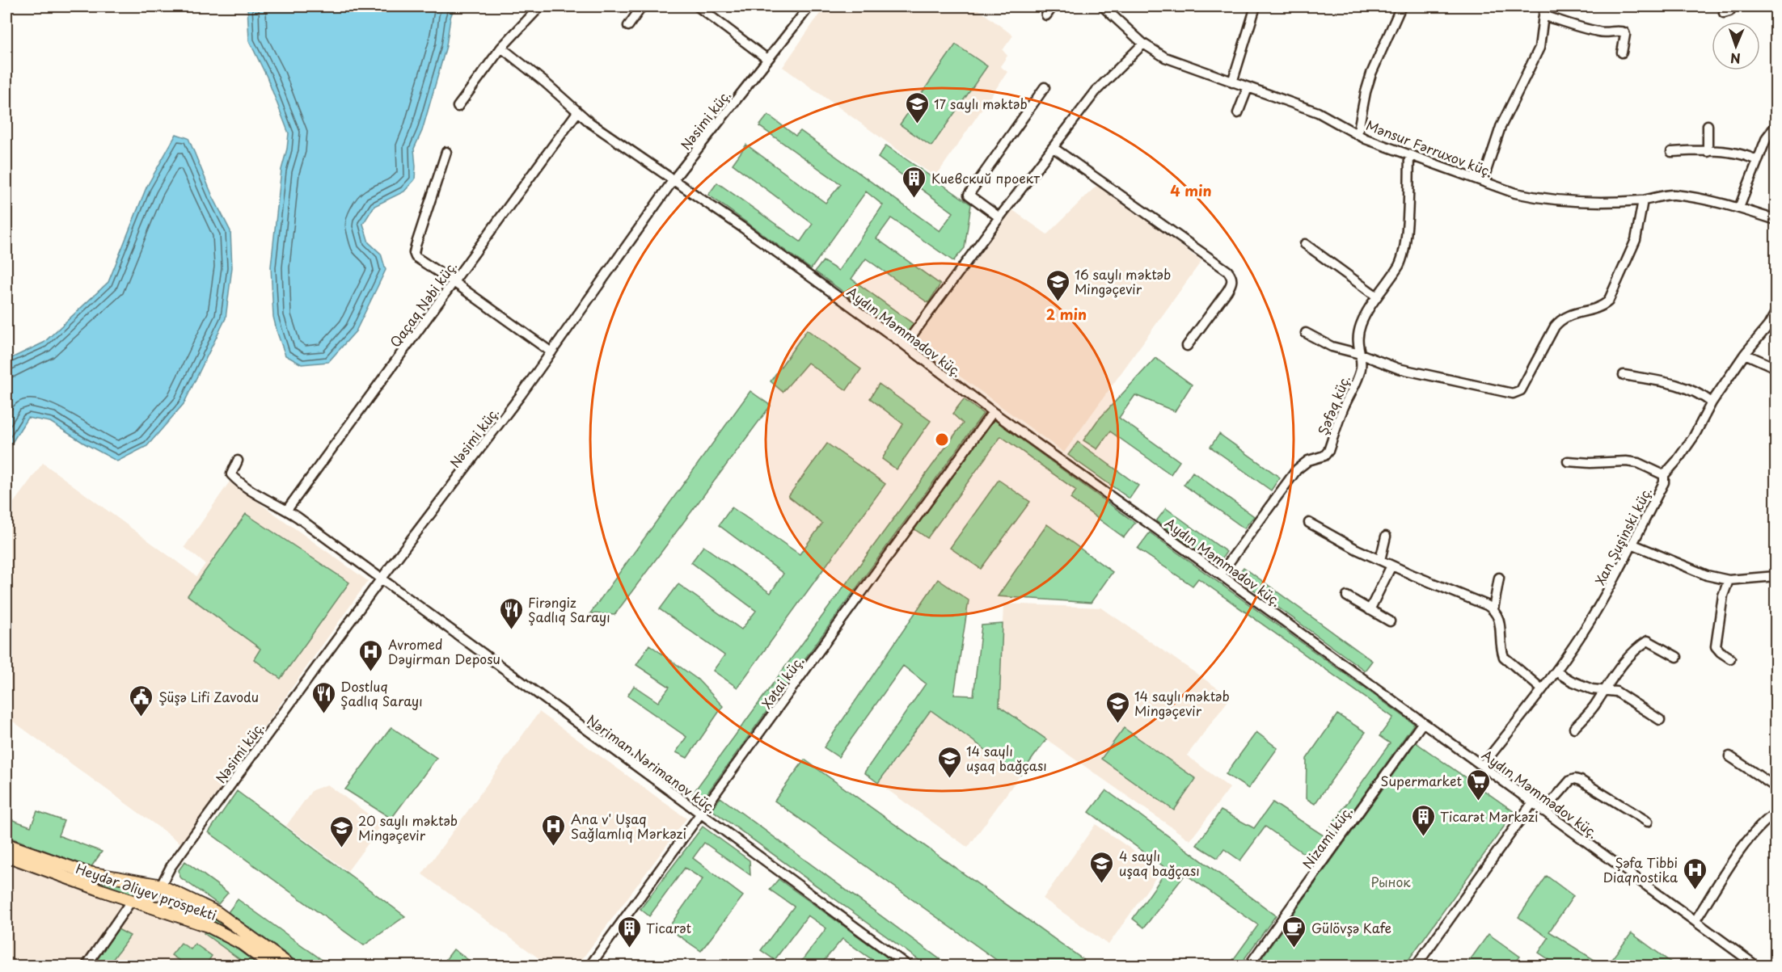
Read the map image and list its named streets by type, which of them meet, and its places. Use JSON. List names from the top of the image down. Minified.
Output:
{"streets":{"main road":["Heydər Əliyev prospekti"],"street":["Nəsimi küç.","Mənsur Fərruxov küç.","Qaçaq Nəbi küç.","Aydın Məmmədov küç.","Şəfəq küç.","Xan Şuşinski küç.","Xətai küç.","Nəriman Nərimanov küç.","Nizami küç."]},"crossings":[["Nəsimi küç.","Aydın Məmmədov küç."],["Nəsimi küç.","Nəriman Nərimanov küç."],["Nəsimi küç.","Heydər Əliyev prospekti"],["Mənsur Fərruxov küç.","Şəfəq küç."],["Qaçaq Nəbi küç.","Aydın Məmmədov küç."],["Qaçaq Nəbi küç.","Nəriman Nərimanov küç."],["Aydın Məmmədov küç.","Şəfəq küç."],["Aydın Məmmədov küç.","Xan Şuşinski küç."],["Aydın Məmmədov küç.","Xətai küç."],["Aydın Məmmədov küç.","Nizami küç."],["Xətai küç.","Nəriman Nərimanov küç."]],"parks":["Рынок"],"places":{"school or university":["17 saylı məktəb","16 saylı məktəb Mingəçevir","14 saylı məktəb Mingəçevir","14 saylı uşaq bağçası","20 saylı məktəb Mingəçevir","4 saylı uşaq bağçası"],"building":["Киевский проект","Ticarət Mərkəzi","Ticarət"],"restaurant":["Firəngiz Şadlıq Sarayı","Dostluq Şadlıq Sarayı"],"hospital":["Avromed Dəyirman Deposu","Ana v' Uşaq Sağlamlıq Mərkəzi","Şəfa Tibbi Diaqnostika"],"public building":["Şüşə Lifi Zavodu"],"supermarket":["Supermarket"],"cafe":["Gülövşə Kafe"]},"north":"bottom","rings":["4 min","2 min"]}
